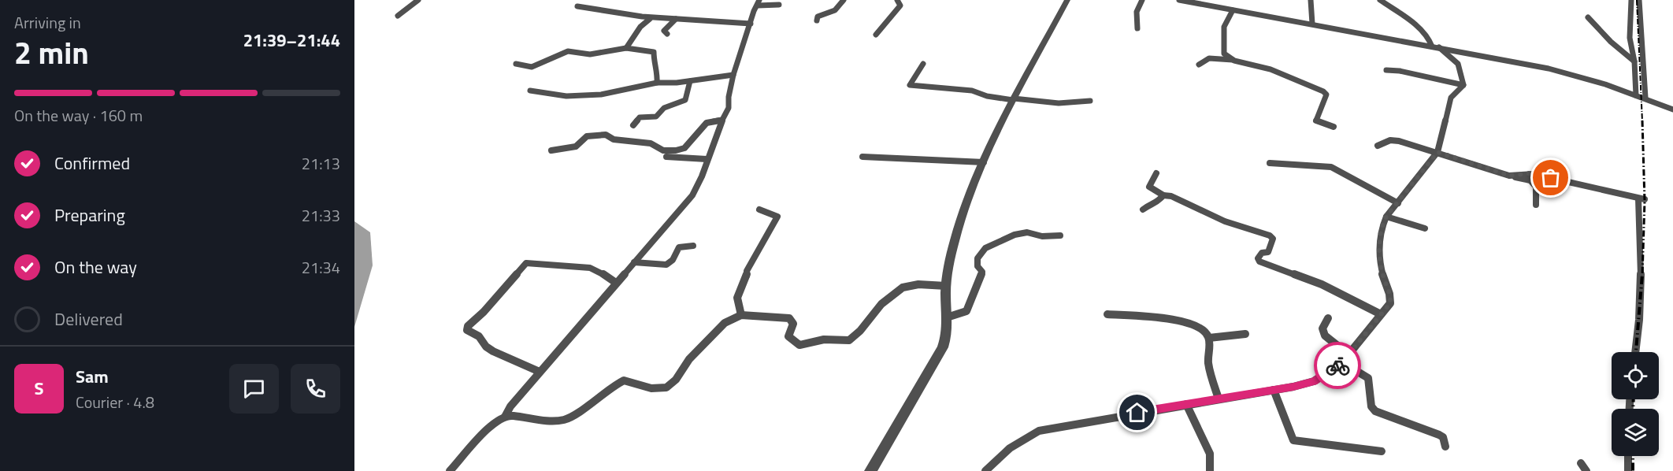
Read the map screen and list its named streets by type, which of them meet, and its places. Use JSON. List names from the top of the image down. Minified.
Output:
{"page":{"heading":["2 min","Arriving in","21:39–21:44"],"panel":["Sam","Courier · 4.8"],"bar":"On the way · 160 m","list":[["Confirmed","21:13"],["Preparing","21:33"],["On the way","21:34"],"Delivered"],"round":"S"}}
